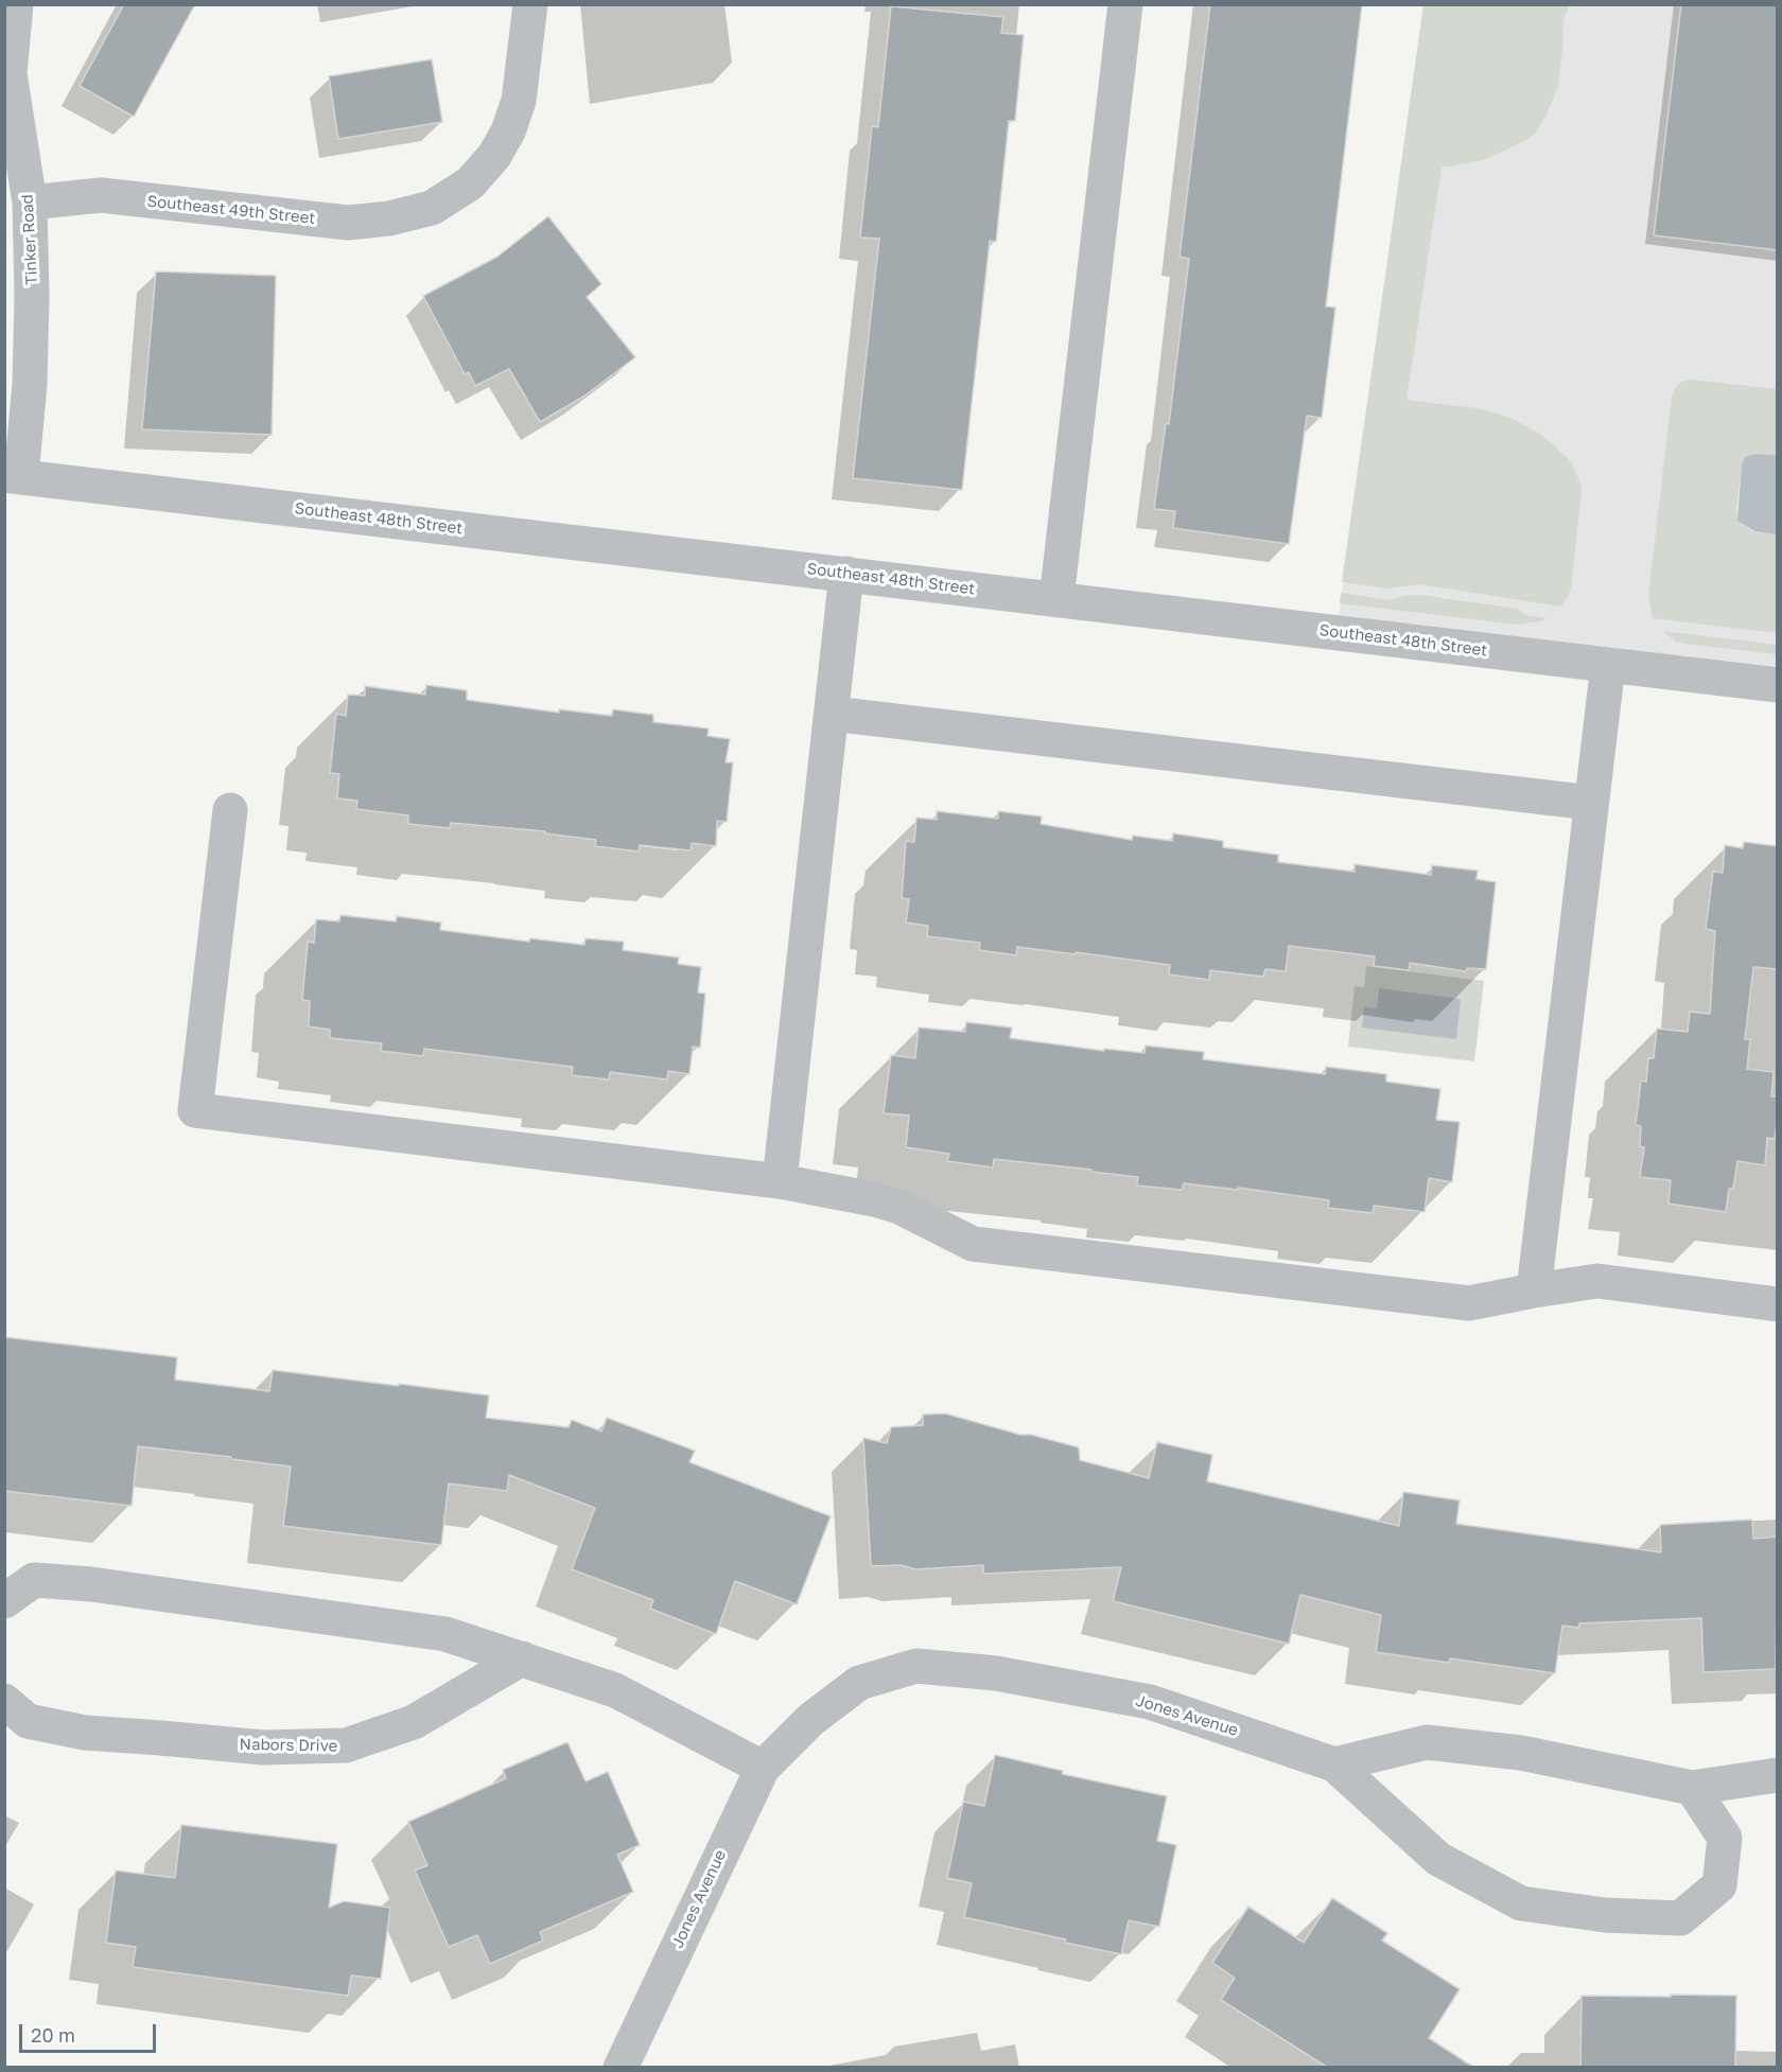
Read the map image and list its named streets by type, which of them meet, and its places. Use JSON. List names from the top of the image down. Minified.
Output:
{"streets":{"street":["Southeast 49th Street","Tinker Road","Southeast 48th Street","Jones Avenue","Nabors Drive"]},"crossings":[["Southeast 49th Street","Tinker Road"],["Tinker Road","Southeast 48th Street"]],"scale_bar":"20 m"}
